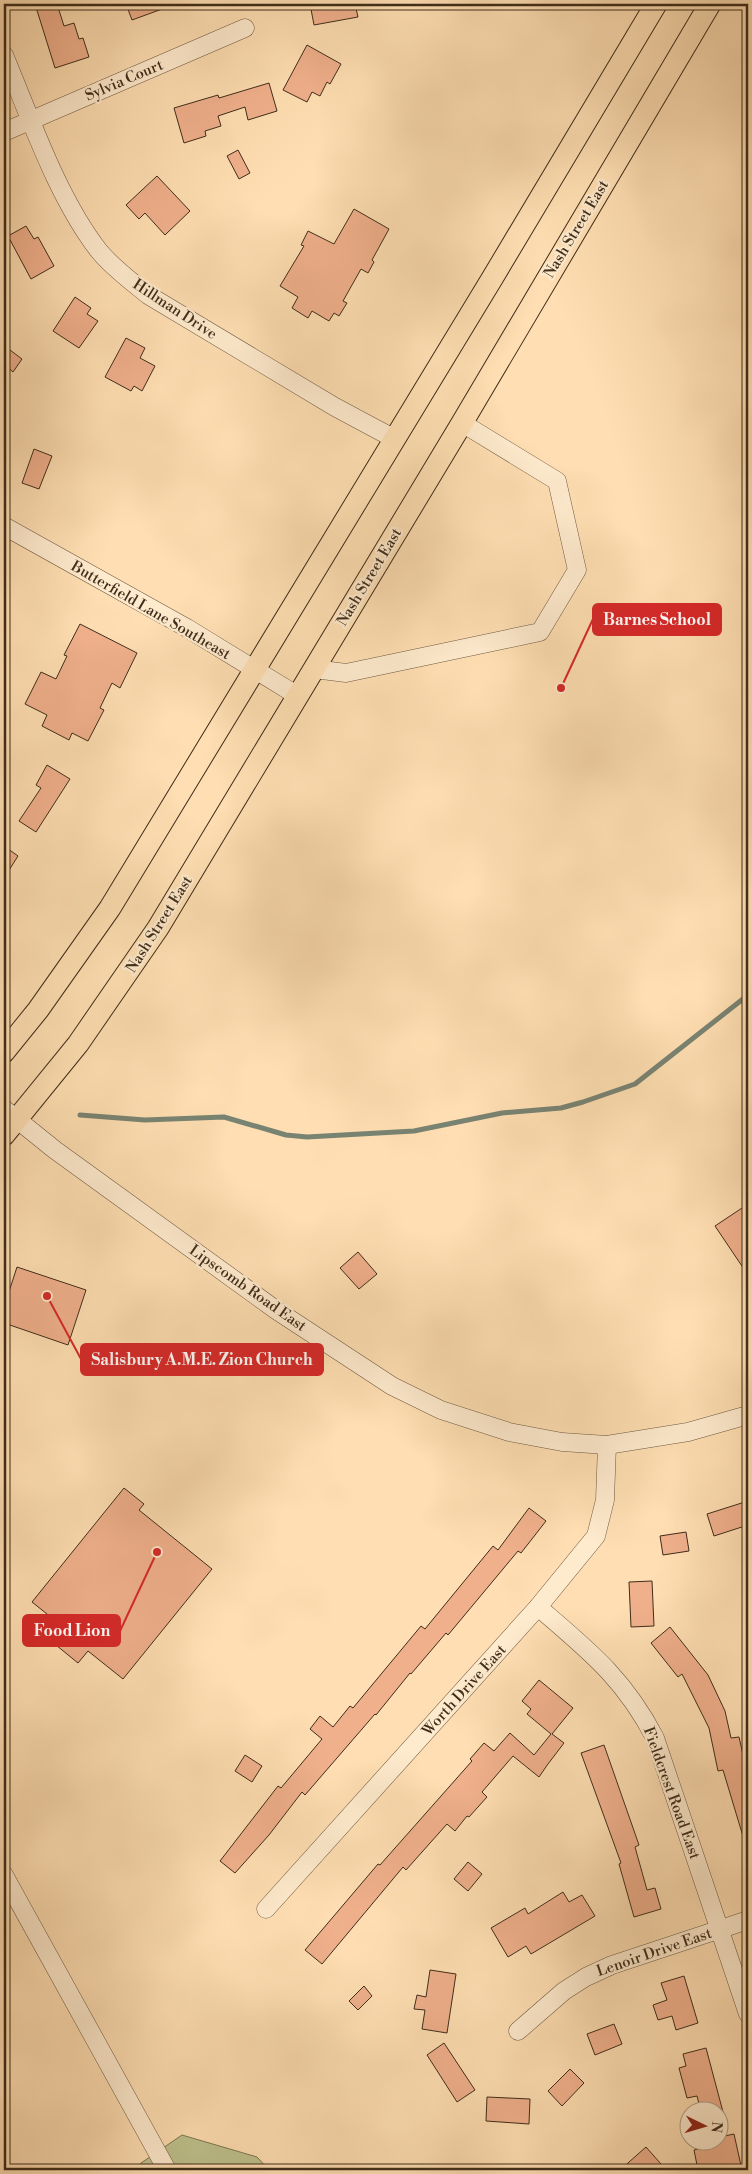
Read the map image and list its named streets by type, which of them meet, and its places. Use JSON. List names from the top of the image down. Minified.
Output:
{"streets":{"main road":["Nash Street East"],"street":["Sylvia Court","Hillman Drive","Butterfield Lane Southeast","Lipscomb Road East","Worth Drive East","Fieldcrest Road East","Lenoir Drive East"]},"crossings":[["Sylvia Court","Hillman Drive"],["Nash Street East","Butterfield Lane Southeast"],["Nash Street East","Lipscomb Road East"],["Lipscomb Road East","Worth Drive East"],["Worth Drive East","Fieldcrest Road East"],["Fieldcrest Road East","Lenoir Drive East"]],"places":["Barnes School","Salisbury A.M.E. Zion Church","Food Lion"],"north":"right"}
